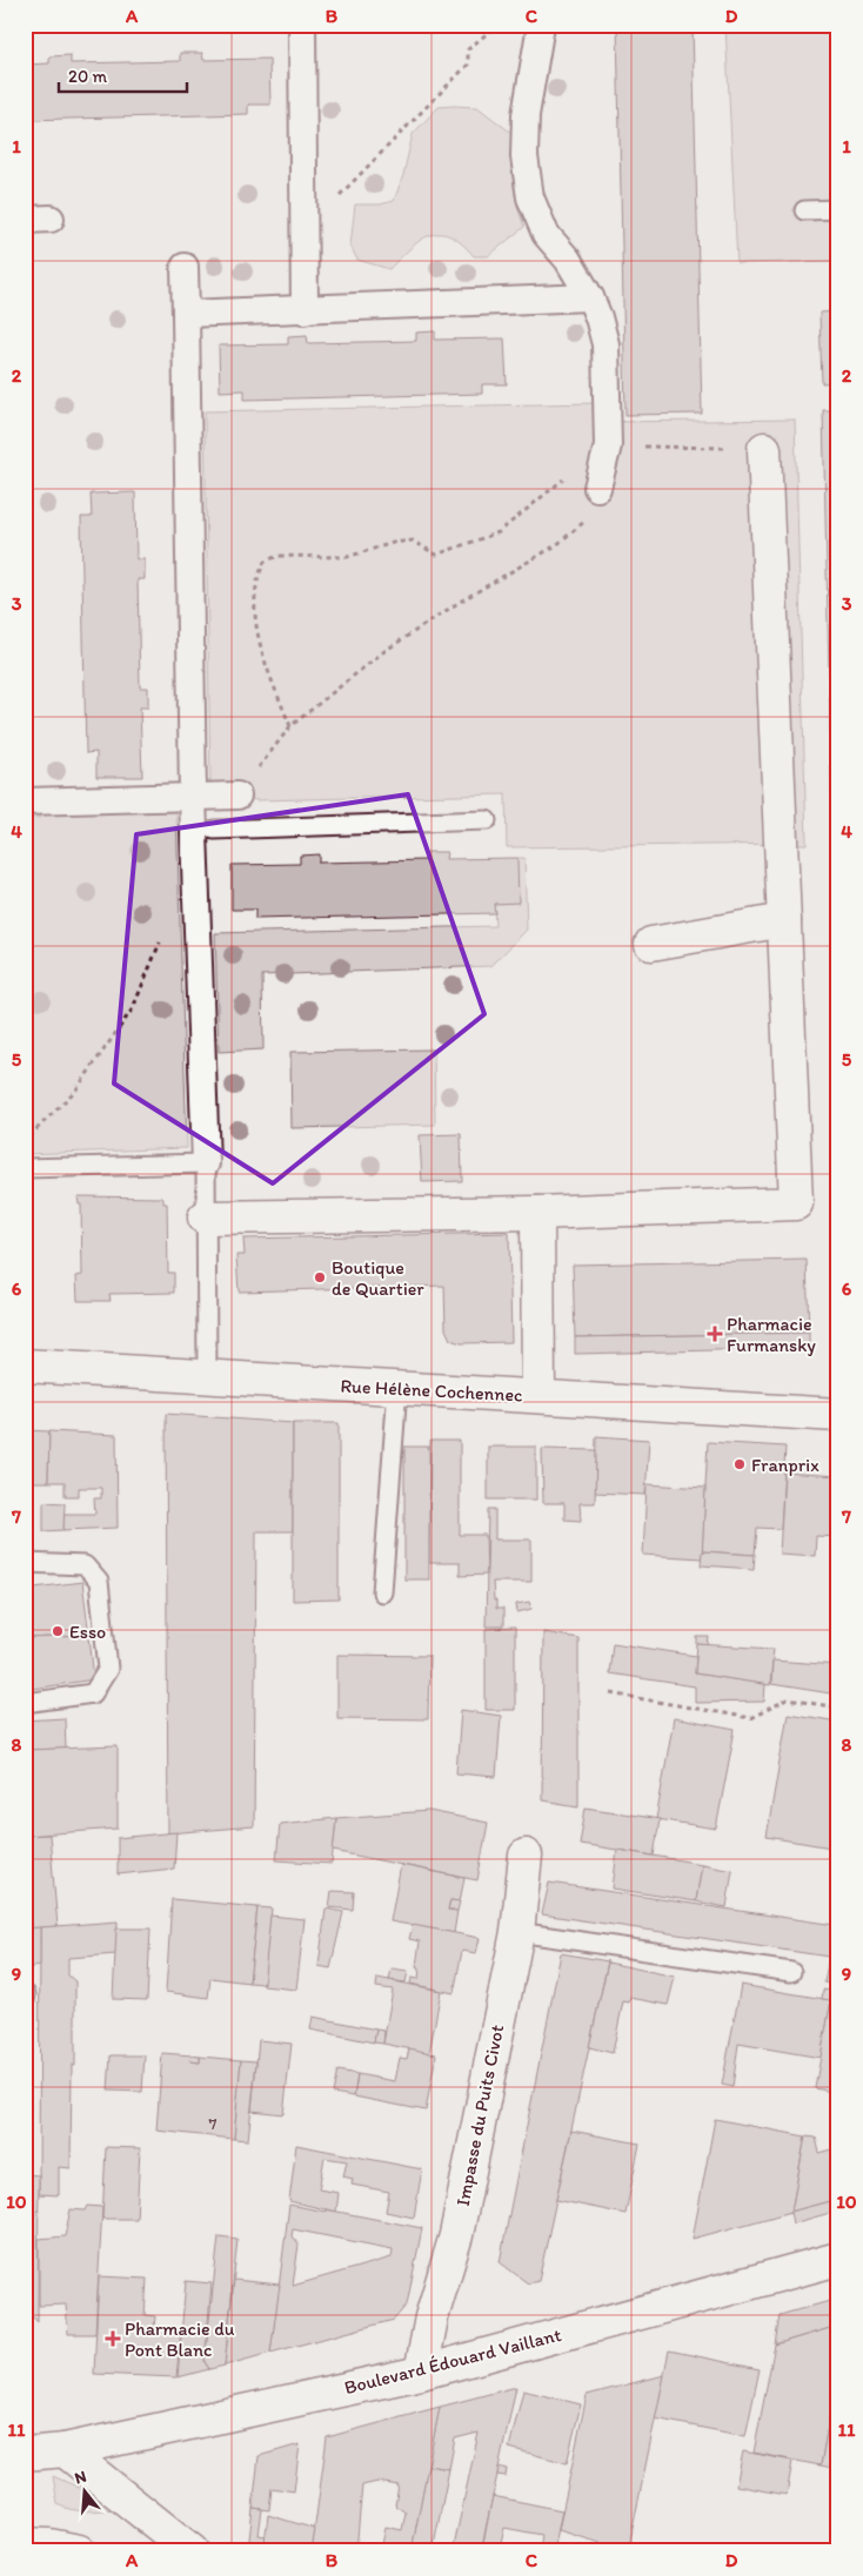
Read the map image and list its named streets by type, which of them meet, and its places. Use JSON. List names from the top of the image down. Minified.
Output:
{"streets":{"street":["Rue Hélène Cochennec","Impasse du Puits Civot","Boulevard Édouard Vaillant"]},"crossings":[["Impasse du Puits Civot","Boulevard Édouard Vaillant"]],"places":{"other":["Boutique de Quartier","Franprix","Esso"],"health":["Pharmacie Furmansky","Pharmacie du Pont Blanc"]},"house_numbers":["7"],"scale_bar":"20 m","north":"top","grid":{"columns":["A","B","C","D"],"rows":["1","2","3","4","5","6","7","8","9","10","11"]}}
